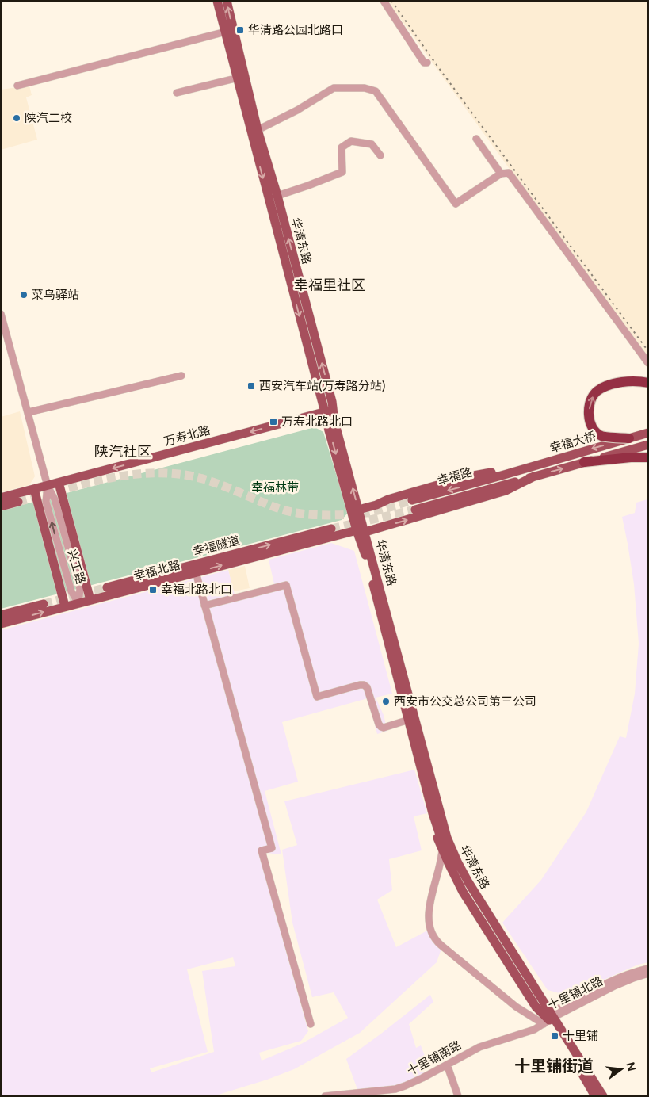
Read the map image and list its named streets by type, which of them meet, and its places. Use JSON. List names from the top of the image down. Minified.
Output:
{"streets":{"main road":["华清东路","万寿北路","幸福大桥","幸福路","幸福隧道","幸福北路"],"street":["兴工路","十里铺北路","十里铺南路"]},"crossings":[["华清东路","万寿北路"],["华清东路","幸福北路"],["华清东路","十里铺北路"],["华清东路","十里铺南路"],["万寿北路","兴工路"],["幸福大桥","幸福路"],["幸福大桥","幸福北路"],["幸福路","幸福北路"],["兴工路","幸福北路"],["十里铺北路","十里铺南路"]],"one_way":["万寿北路","幸福隧道"],"districts":["幸福里社区","陕汽社区","十里铺街道"],"parks":["幸福林带"],"places":{"transit":["华清路公园北路口","西安汽车站(万寿路分站)","万寿北路北口","幸福北路北口","十里铺"],"other":["陕汽二校","菜鸟驿站","西安市公交总公司第三公司"]},"north":"right"}
